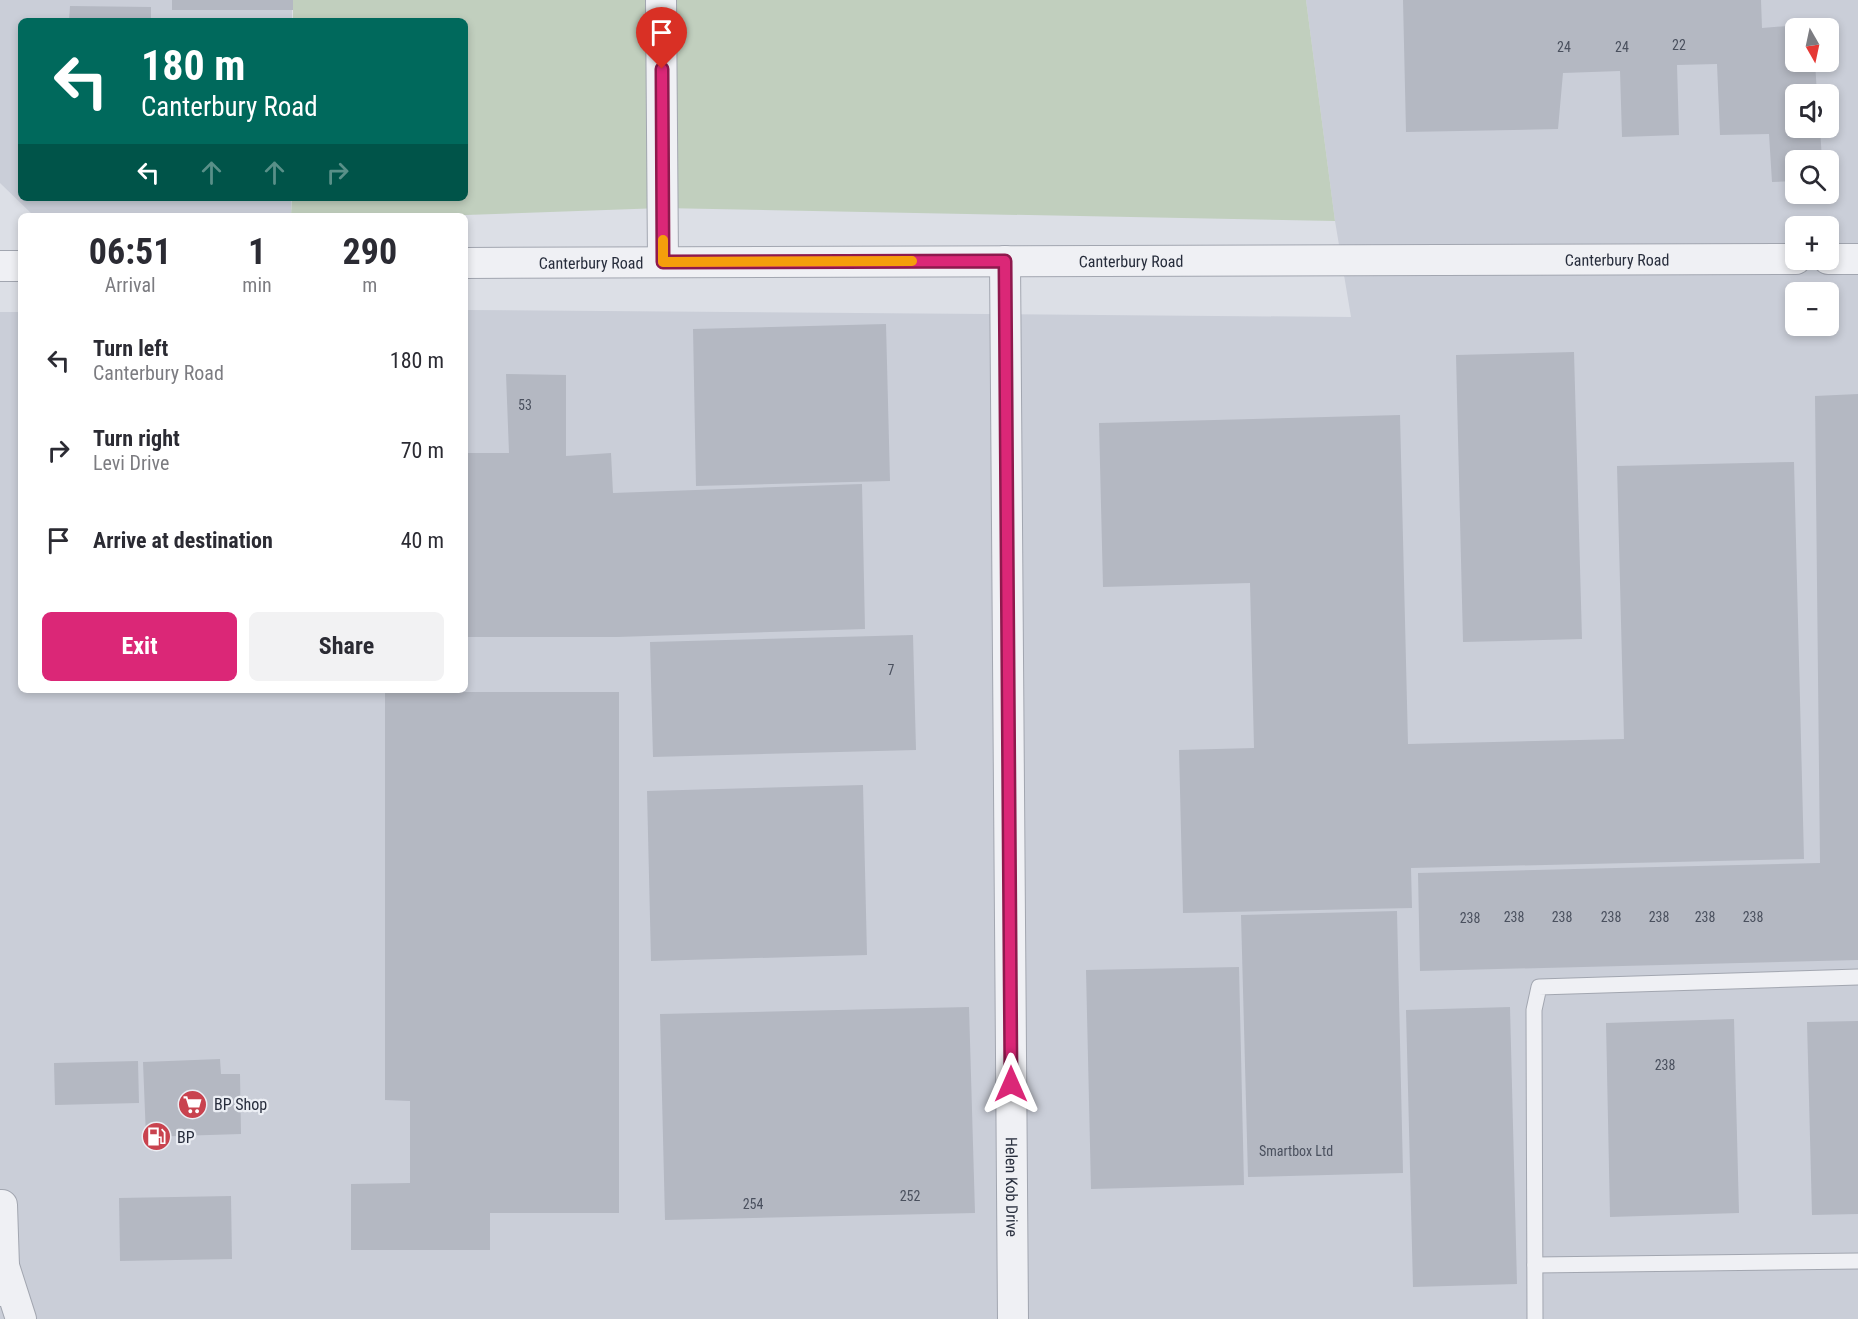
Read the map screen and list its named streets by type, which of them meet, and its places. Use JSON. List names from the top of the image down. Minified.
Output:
{"streets":{"street":["Canterbury Road","Helen Kob Drive"]},"crossings":[["Canterbury Road","Helen Kob Drive"]],"places":{"supermarket":["BP Shop"],"fuel station":["BP"]},"house_numbers":["22","24","24","53","7","238","238","238","238","238","238","238","238","Smartbox Ltd","252","254"],"north":"bottom","page":{"map_buttons":["+","−"],"turn":["180 m","Canterbury Road"],"eta":["06:51","Arrival","1","min","290","m"],"list":[{"name":"Turn left","note":"Canterbury Road","value":"180 m"},{"name":"Turn right","note":"Levi Drive","value":"70 m"},{"name":"Arrive at destination","value":"40 m"}],"buttons":["Exit","Share"]}}
